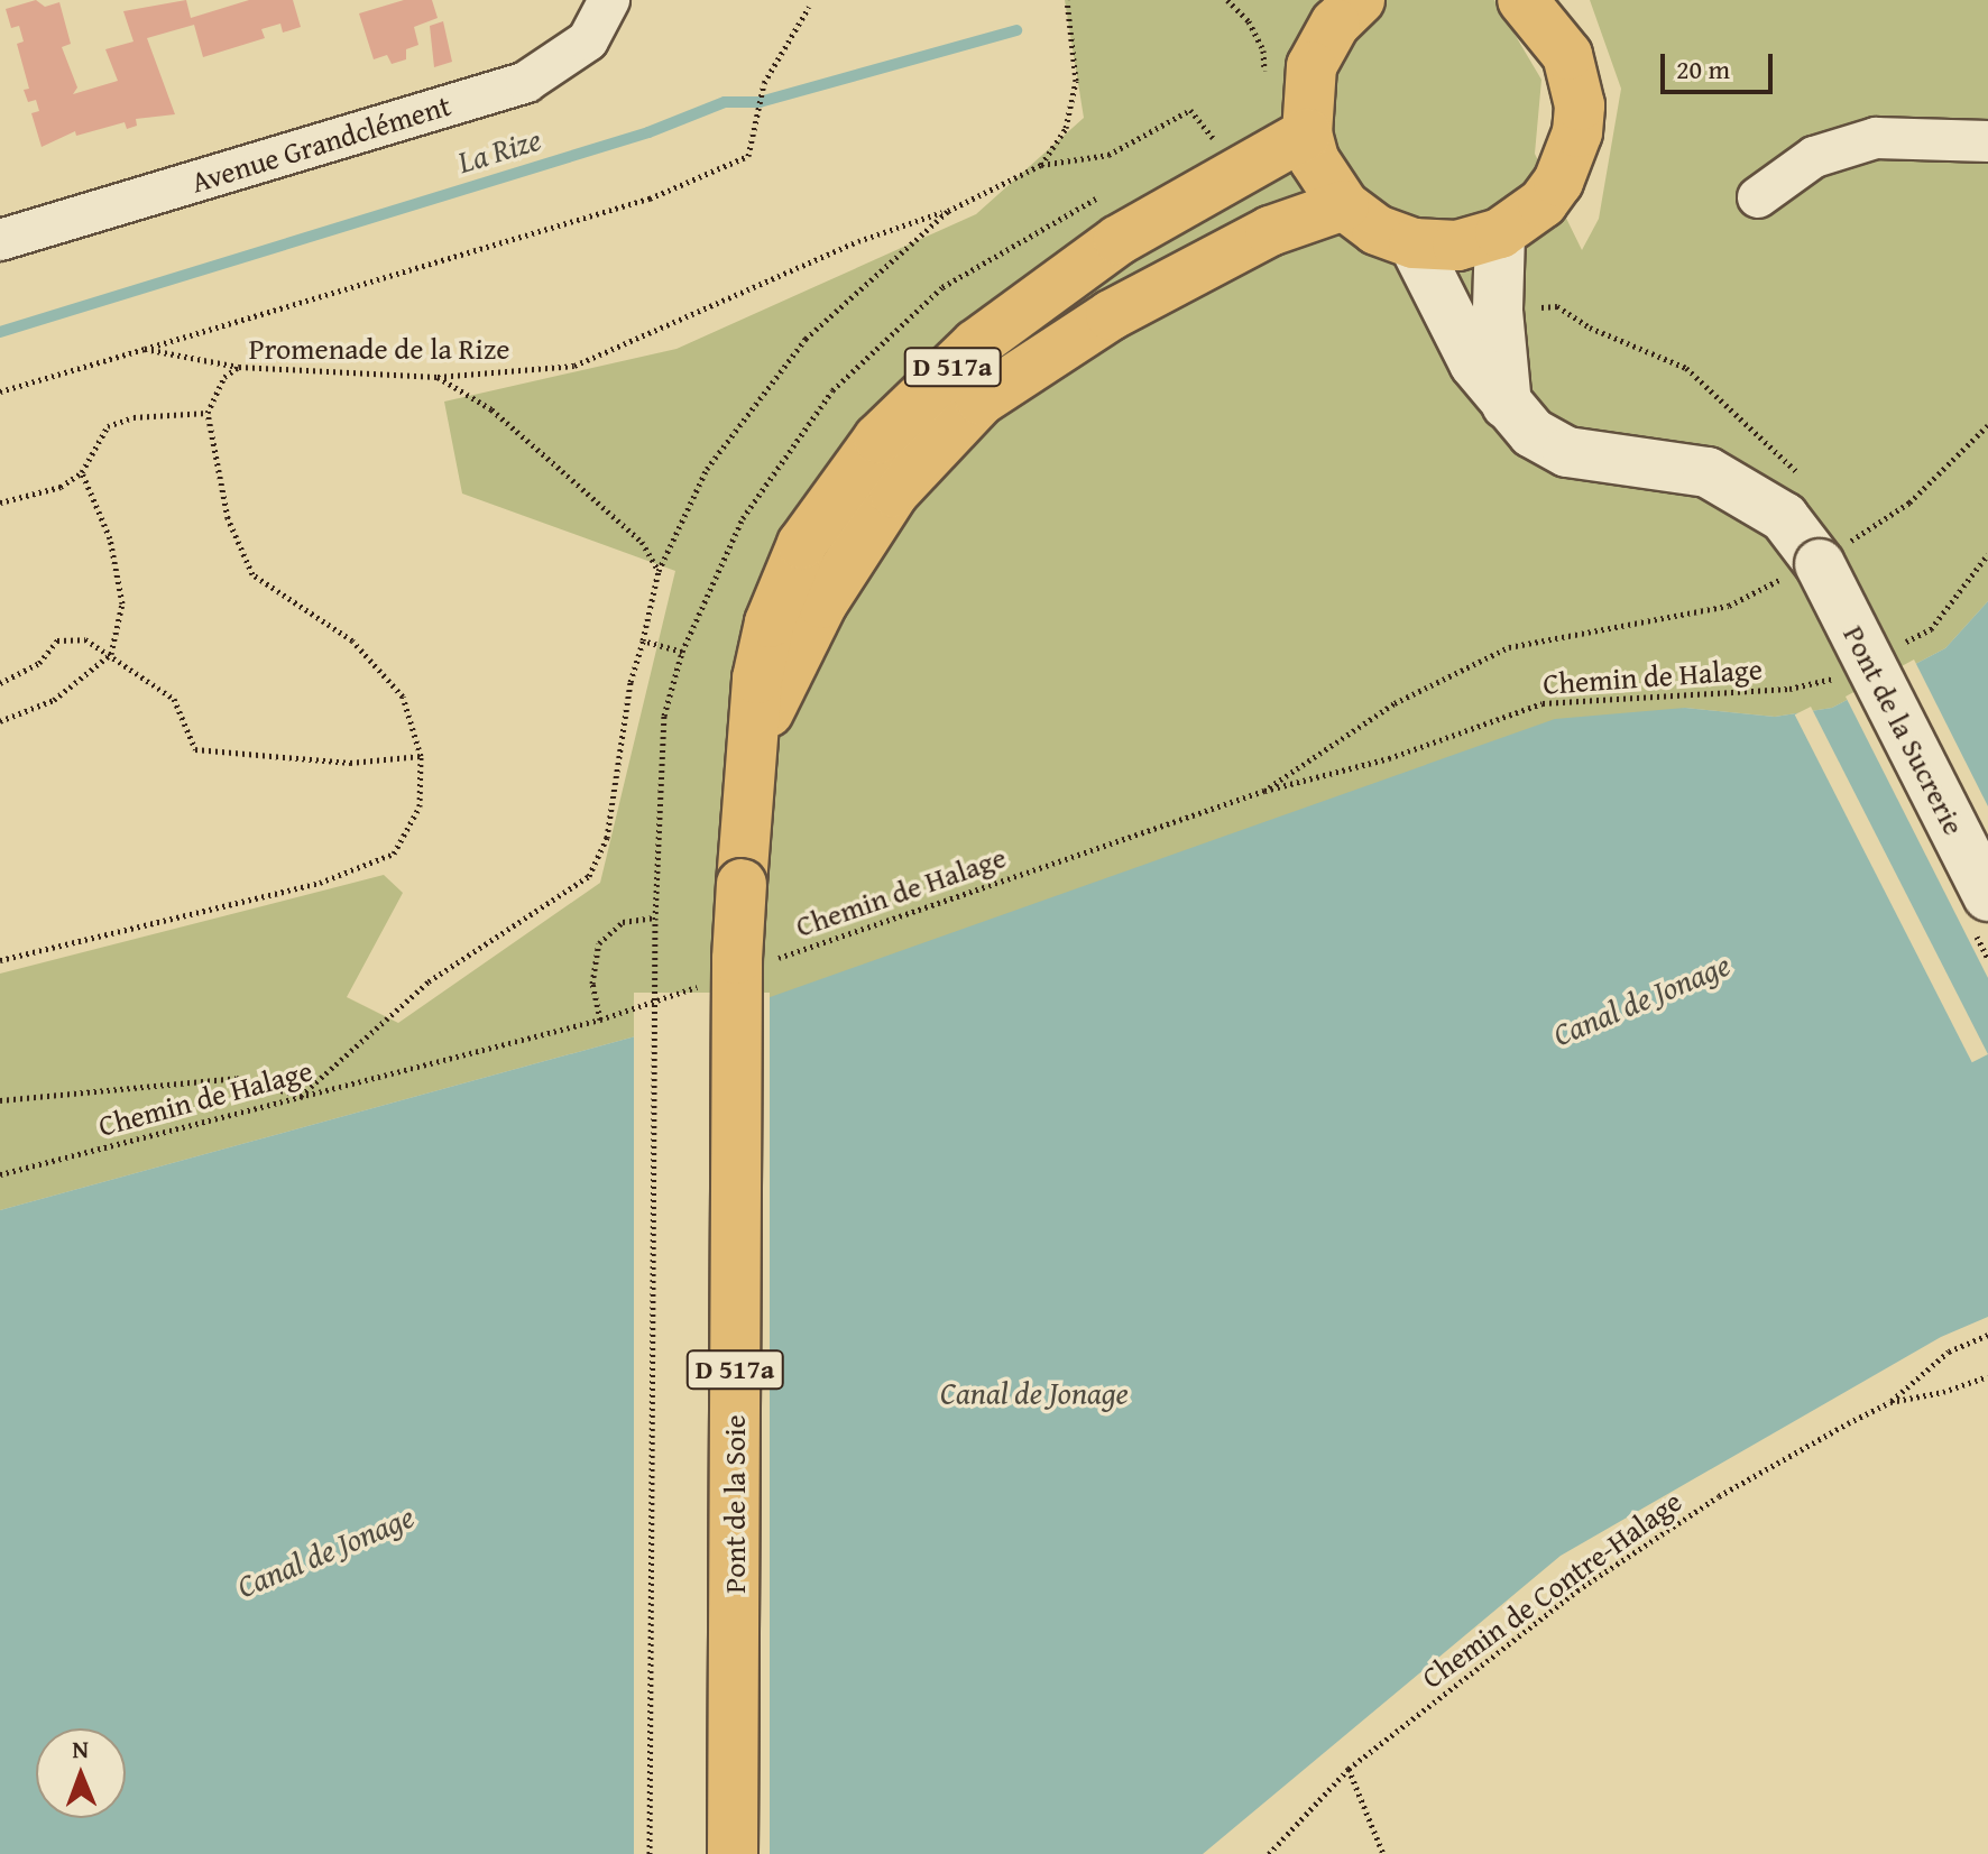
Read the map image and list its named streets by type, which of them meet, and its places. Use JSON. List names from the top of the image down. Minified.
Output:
{"streets":{"main road":["D 517a","Pont de la Soie"],"street":["Avenue Grandclément","Pont de la Sucrerie"],"path":["Promenade de la Rize","Chemin de Halage","Chemin de Contre-Halage"]},"crossings":[["D 517a","Pont de la Soie"]],"water":["La Rize","Canal de Jonage"],"scale_bar":"20 m","north":"top"}
